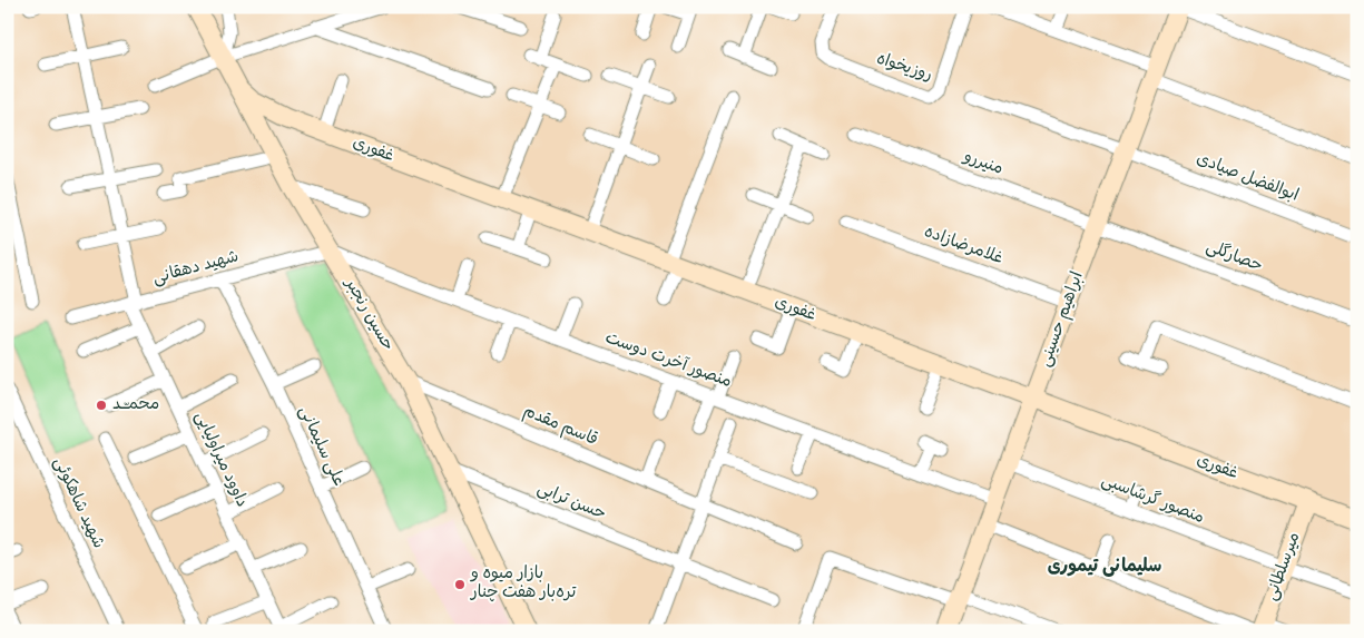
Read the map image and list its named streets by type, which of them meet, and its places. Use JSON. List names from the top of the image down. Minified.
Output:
{"streets":{"street":["روزیخواه","غفوری","منیررو","ابوالفضل صیادی","غلامرضازاده","حصارگلی","شهید دهقانی","حسین رنجبر","ابراهیم حسینی","منصور آخرت دوست","قاسم مقدم","علی سلیمانی","داوود میراولیایی","منصور گرشاسبی","حسن ترابی","شهید شاهکوئی","میرسلطانی"]},"crossings":[["غفوری","حسین رنجبر"],["غفوری","ابراهیم حسینی"],["غفوری","میرسلطانی"],["منیررو","حصارگلی"],["منیررو","ابراهیم حسینی"],["ابوالفضل صیادی","ابراهیم حسینی"],["غلامرضازاده","ابراهیم حسینی"],["حصارگلی","ابراهیم حسینی"],["شهید دهقانی","حسین رنجبر"],["شهید دهقانی","منصور آخرت دوست"],["شهید دهقانی","علی سلیمانی"],["شهید دهقانی","داوود میراولیایی"],["حسین رنجبر","منصور آخرت دوست"],["حسین رنجبر","قاسم مقدم"],["حسین رنجبر","حسن ترابی"],["ابراهیم حسینی","منصور آخرت دوست"],["ابراهیم حسینی","منصور گرشاسبی"],["منصور گرشاسبی","میرسلطانی"]],"districts":["سلیمانی تیموری"],"places":["محمـّـد","بازار میوه و تره‌بار هفت چنار"]}
